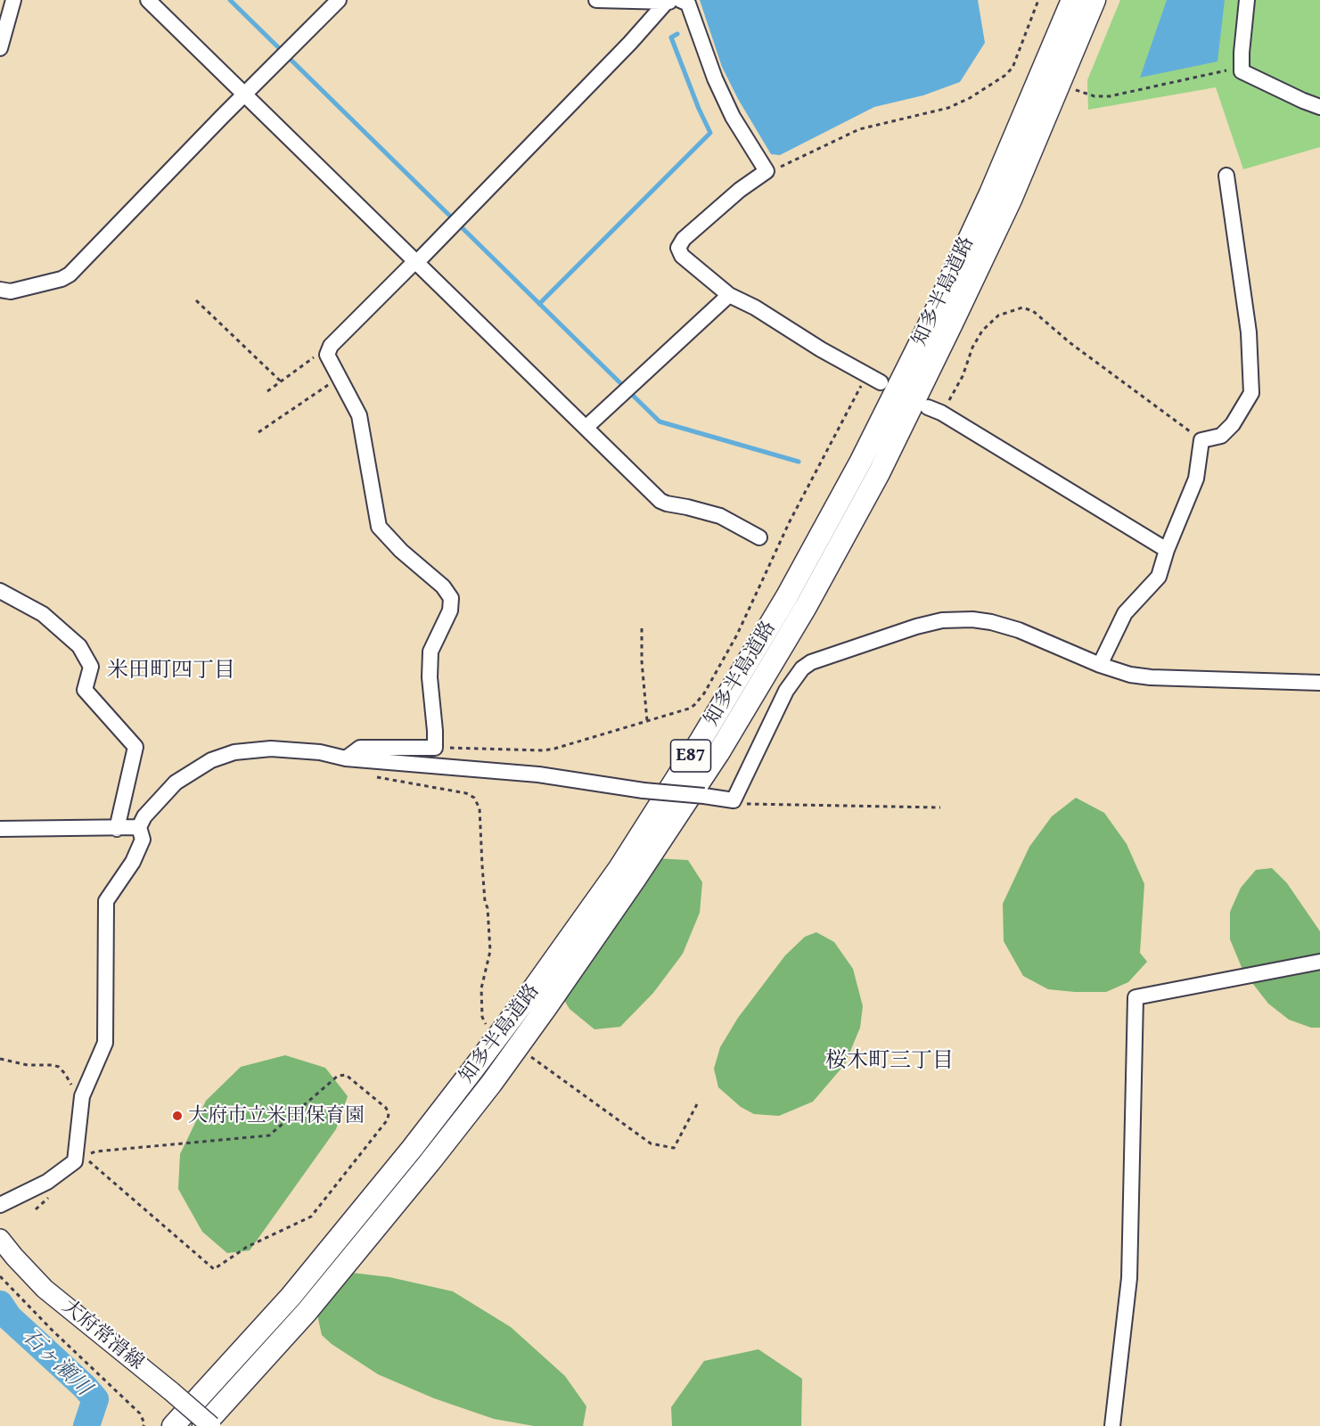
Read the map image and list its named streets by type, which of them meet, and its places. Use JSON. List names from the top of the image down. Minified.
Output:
{"streets":{"highway":["知多半島道路","E87"],"main road":["大府常滑線"]},"districts":["米田町四丁目","桜木町三丁目"],"water":["石ヶ瀬川"],"places":["大府市立米田保育園"]}
